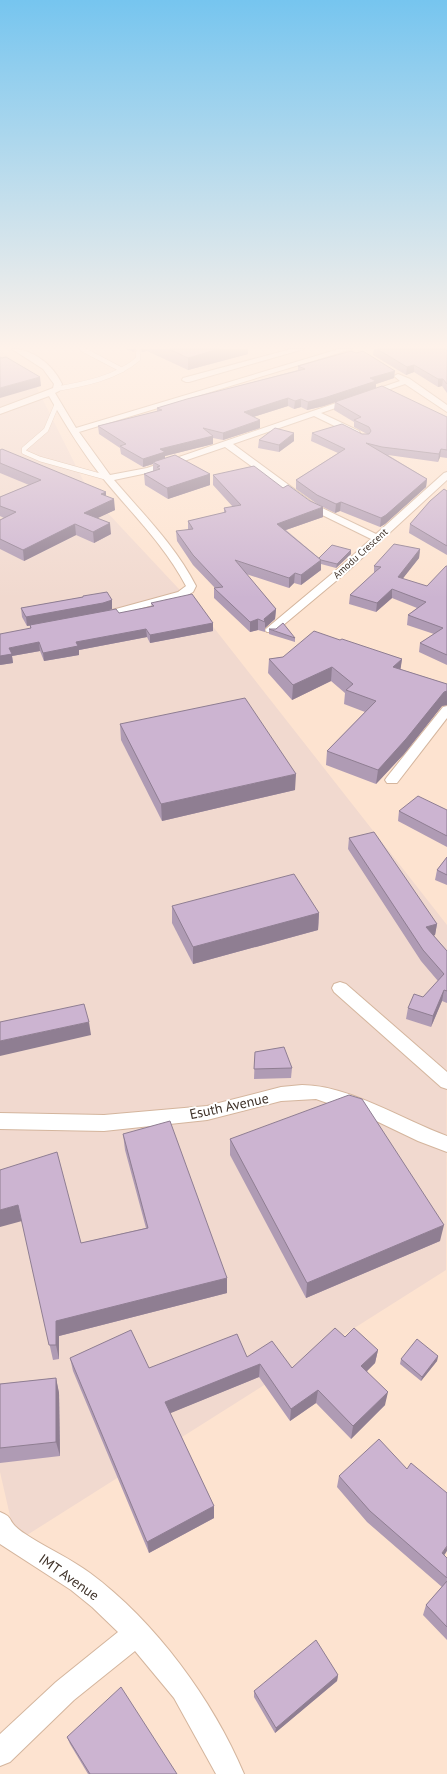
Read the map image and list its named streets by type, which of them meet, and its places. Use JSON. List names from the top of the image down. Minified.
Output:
{"streets":{"street":["Amodu Crescent","Esuth Avenue","IMT Avenue"]}}
